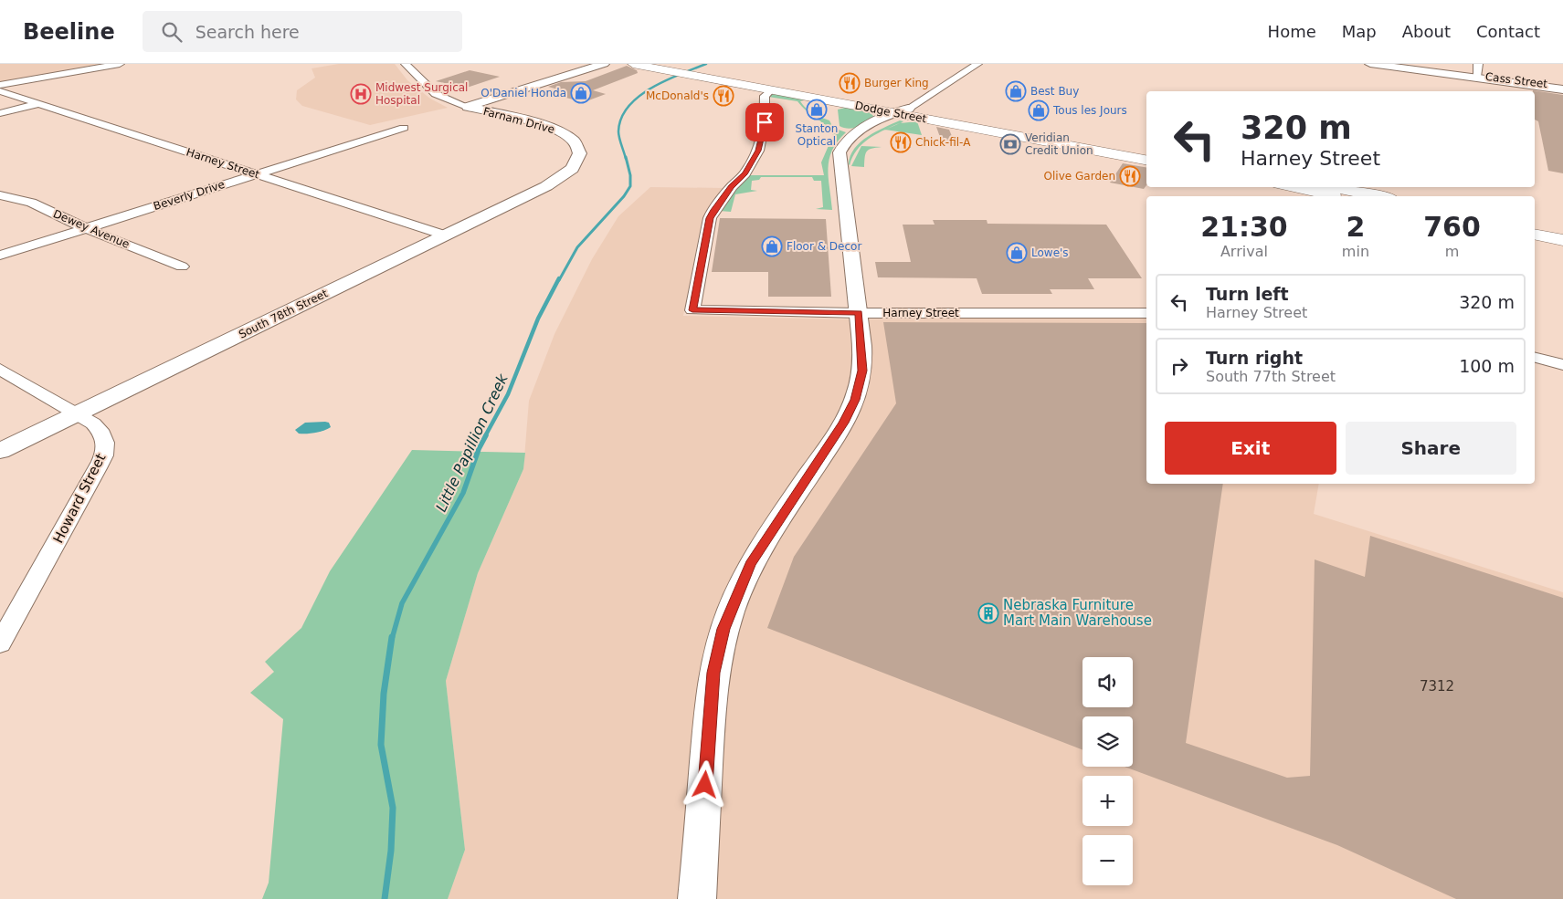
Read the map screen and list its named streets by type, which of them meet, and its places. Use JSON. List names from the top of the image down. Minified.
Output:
{"streets":{"highway":["Dodge Street"],"main road":["Cass Street","Farnam Drive","South 78th Street"],"street":["Harney Street","Beverly Drive","Dewey Avenue","Howard Street"]},"crossings":[["Dodge Street","Harney Street"],["Farnam Drive","South 78th Street"],["Harney Street","Beverly Drive"],["Harney Street","South 78th Street"],["Beverly Drive","Dewey Avenue"],["South 78th Street","Howard Street"]],"water":["Little Papillion Creek"],"places":{"restaurant":["Burger King","McDonald's","Chick-fil-A","Olive Garden"],"shop":["Best Buy","O'Daniel Honda","Stanton Optical","Tous les Jours","Floor & Decor","Lowe's"],"hospital":["Midwest Surgical Hospital"],"bank":["Veridian Credit Union"],"building":["Nebraska Furniture Mart Main Warehouse"]},"house_numbers":["7312"],"page":{"header":"Beeline","search":"Search here","nav":["Home","Map","About","Contact"],"turn":["320 m","Harney Street"],"eta":["21:30","Arrival","2","min","760","m"],"list":[{"name":"Turn left","note":"Harney Street","value":"320 m"},{"name":"Turn right","note":"South 77th Street","value":"100 m"}],"buttons":["Exit","Share"],"map_buttons":["+","−"]}}
